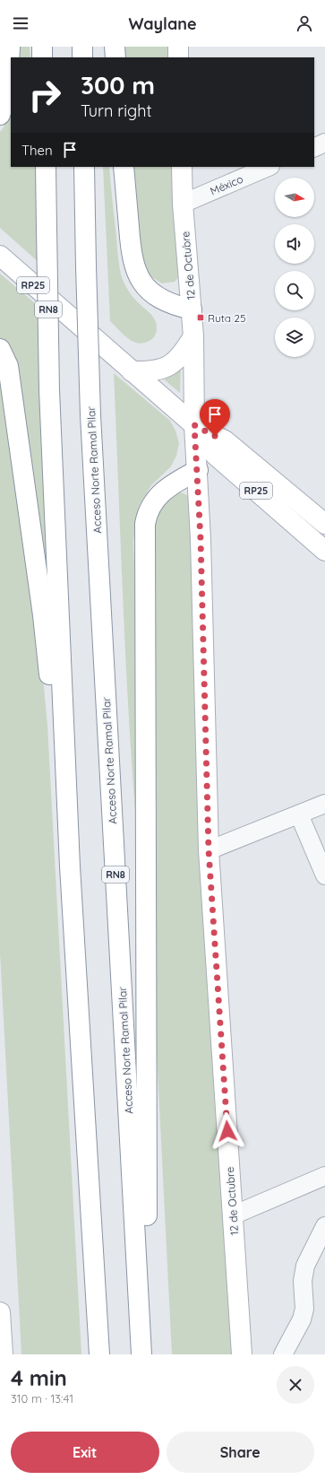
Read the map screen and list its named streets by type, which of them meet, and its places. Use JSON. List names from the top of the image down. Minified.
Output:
{"streets":{"main road":["12 de Octubre","RP25","RN8","Acceso Norte Ramal Pilar"],"street":["México"]},"crossings":[["México","12 de Octubre"],["12 de Octubre","RP25"]],"places":{"transit":["Ruta 25"]},"north":"right","page":{"header":"Waylane","turn":["300 m","Turn right"],"then":"Then","heading":["4 min","310 m · 13:41"],"buttons":["Exit","Share"]}}
